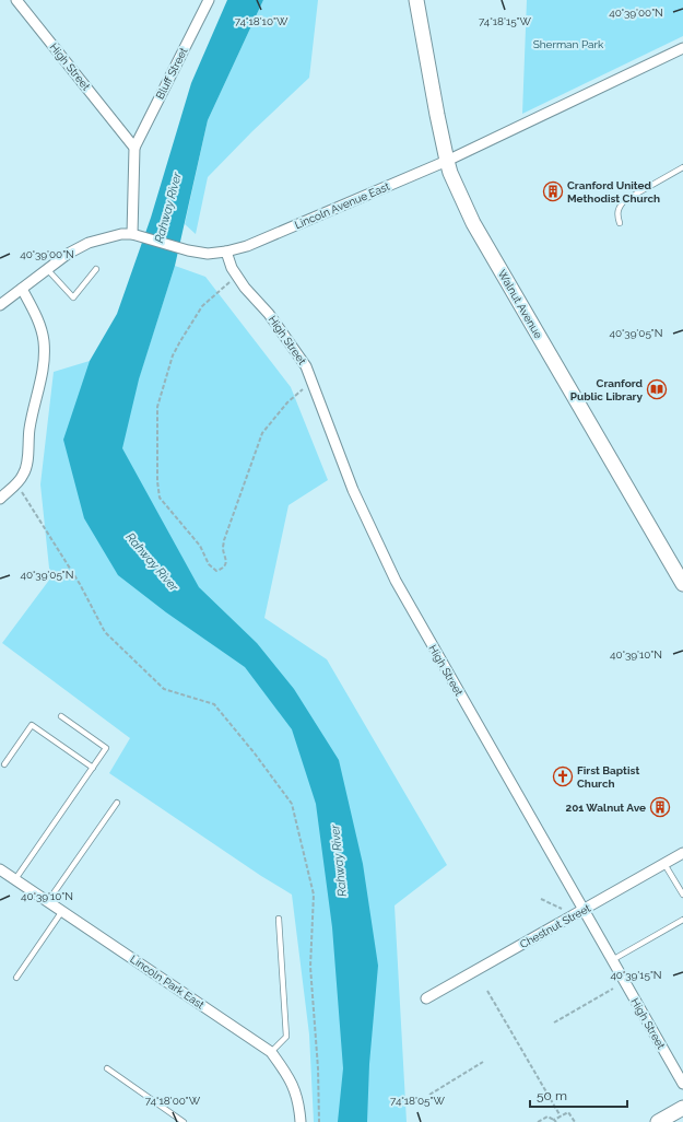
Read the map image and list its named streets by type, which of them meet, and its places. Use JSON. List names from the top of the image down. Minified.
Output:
{"streets":{"street":["High Street","Bluff Street","Lincoln Avenue East","Walnut Avenue","Chestnut Street","Lincoln Park East"]},"crossings":[["High Street","Bluff Street"],["High Street","Lincoln Avenue East"],["High Street","Chestnut Street"],["Lincoln Avenue East","Walnut Avenue"]],"water":["Rahway River"],"parks":["Sherman Park"],"places":{"building":["Cranford United Methodist Church","201 Walnut Ave"],"library":["Cranford Public Library"],"church":["First Baptist Church"]},"scale_bar":"50 m","coordinates":["40°39'00\"N","74°18'10\"W","74°18'15\"W","40°39'05\"N","40°39'10\"N","40°39'15\"N","74°18'00\"W","74°18'05\"W"]}
